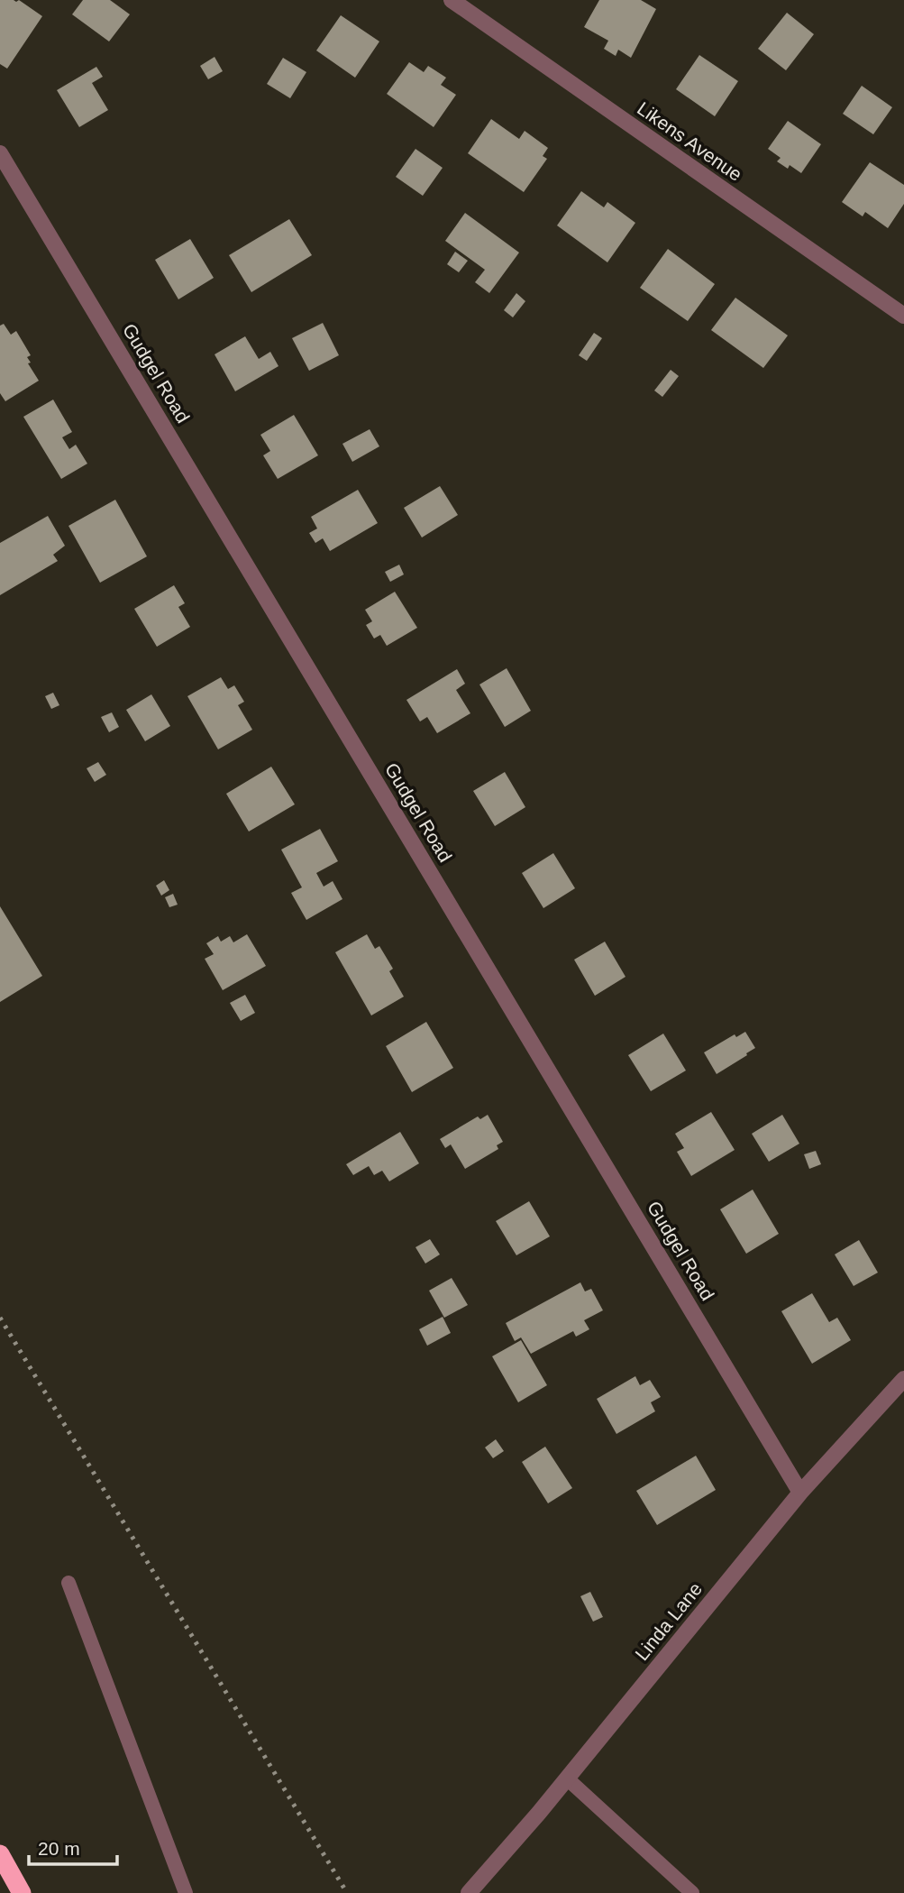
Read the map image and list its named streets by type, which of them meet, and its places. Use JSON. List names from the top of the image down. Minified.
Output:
{"streets":{"street":["Likens Avenue","Gudgel Road","Linda Lane"]},"crossings":[["Gudgel Road","Linda Lane"]],"scale_bar":"20 m"}
